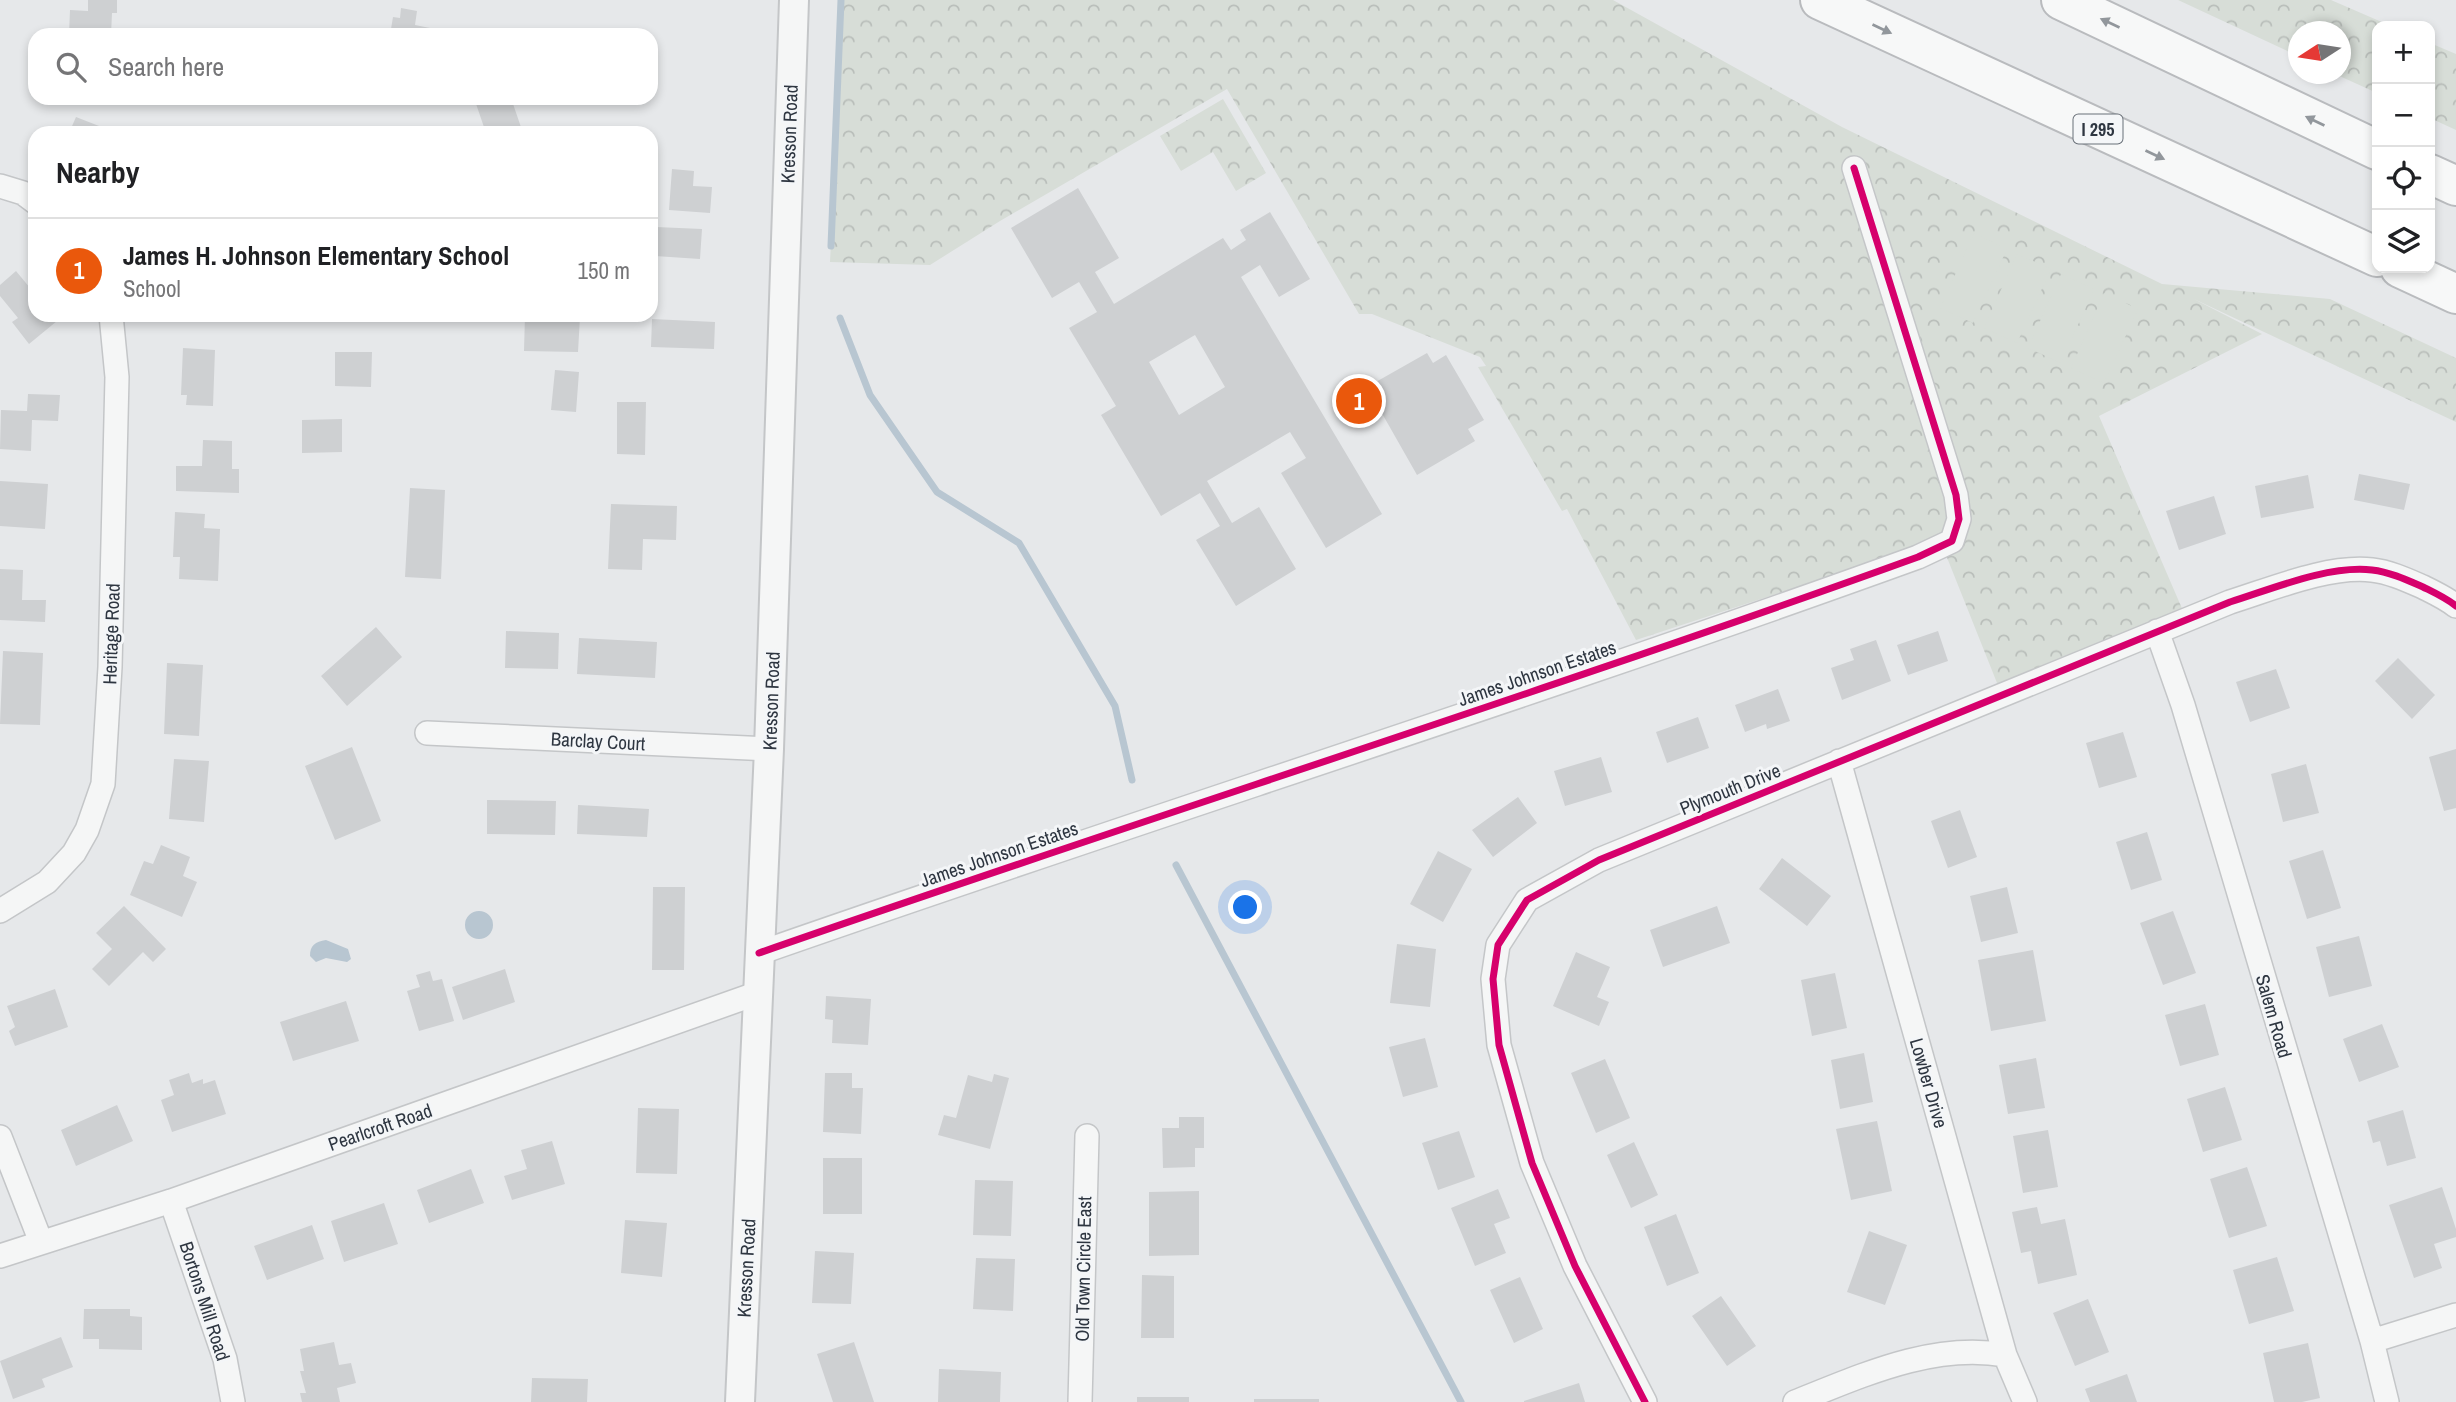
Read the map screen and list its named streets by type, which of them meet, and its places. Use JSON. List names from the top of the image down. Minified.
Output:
{"streets":{"highway":["I 295"],"street":["Kresson Road","Heritage Road","James Johnson Estates","Barclay Court","Plymouth Drive","Salem Road","Lowber Drive","Pearlcroft Road","Old Town Circle East","Bortons Mill Road"]},"crossings":[["Kresson Road","James Johnson Estates"],["Kresson Road","Barclay Court"],["Kresson Road","Pearlcroft Road"],["Plymouth Drive","Salem Road"],["Plymouth Drive","Lowber Drive"],["Pearlcroft Road","Bortons Mill Road"]],"north":"left","page":{"map_buttons":["+","−"],"search":"Search here","heading":"Nearby","list":[{"mark":"1","name":"James H. Johnson Elementary School","note":"School","value":"150 m"}],"pins":"1"}}
